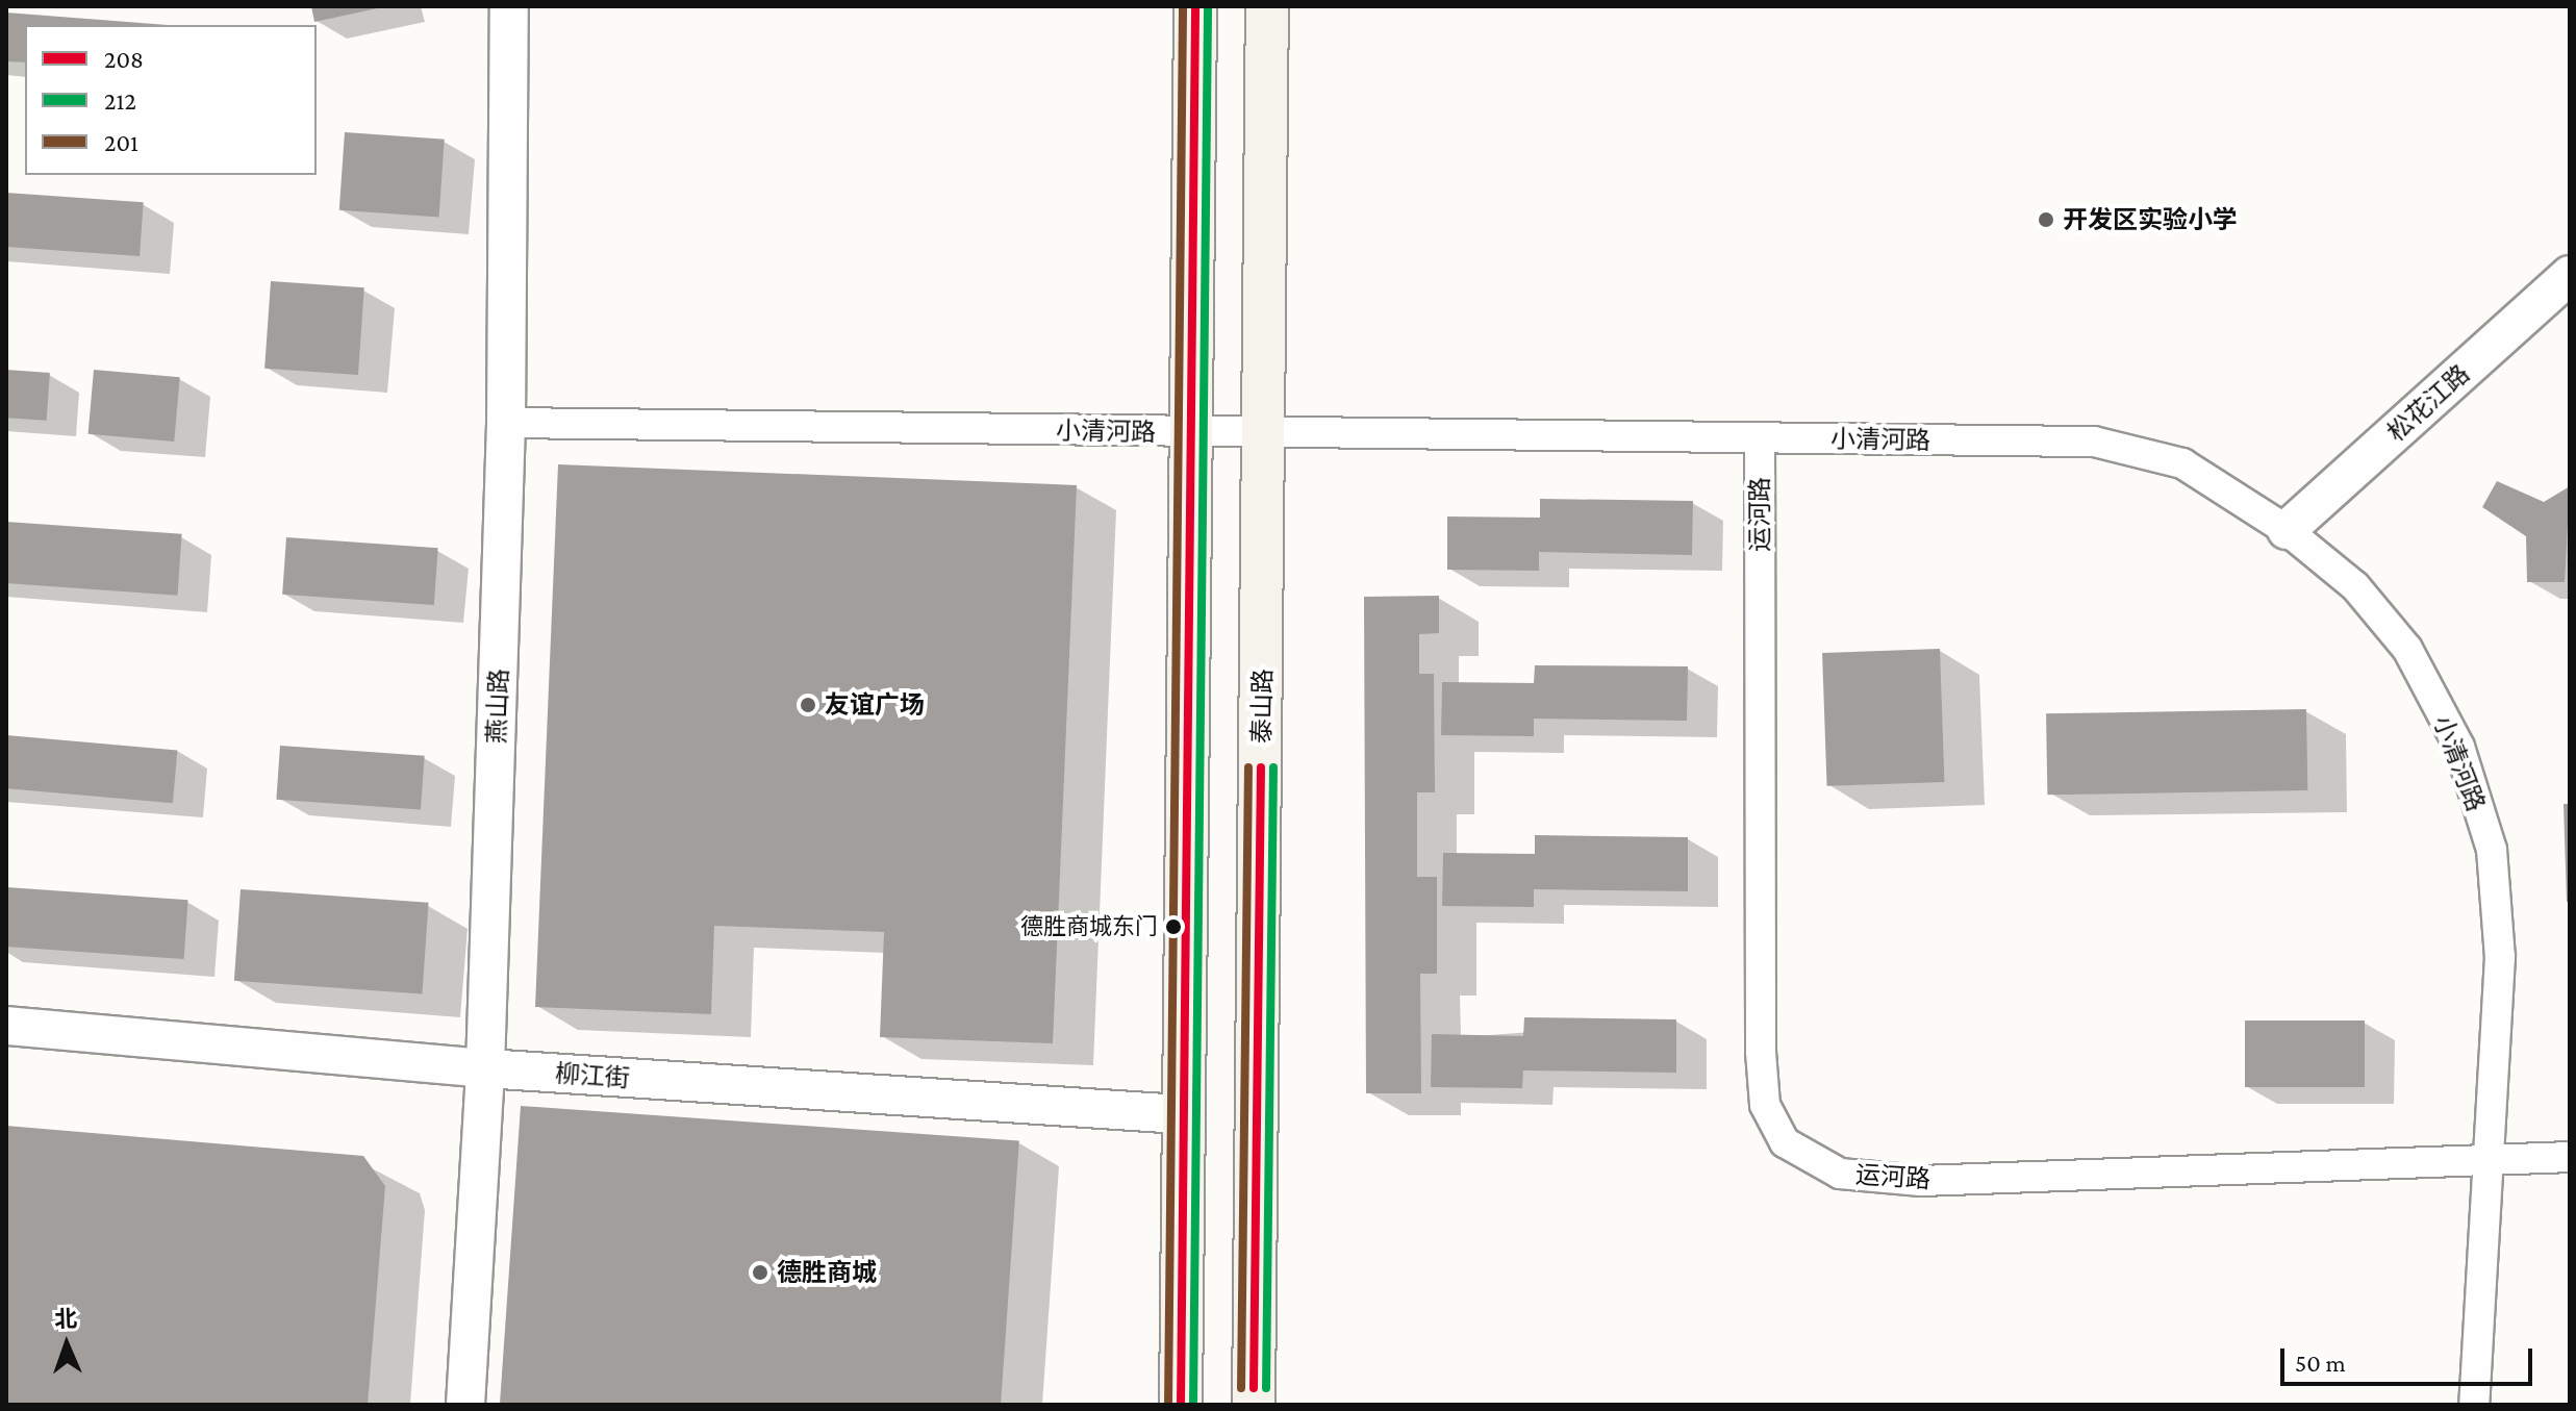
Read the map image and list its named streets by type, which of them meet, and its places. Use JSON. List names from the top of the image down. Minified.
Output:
{"streets":{"main road":["泰山路"],"street":["松花江路","小清河路","运河路","燕山路","柳江街"]},"crossings":[["松花江路","小清河路"],["小清河路","运河路"],["小清河路","燕山路"],["小清河路","泰山路"],["燕山路","柳江街"]],"places":["开发区实验小学","友谊广场","德胜商城东门","德胜商城"],"lines":["transit line 208","transit line 212","transit line 201"],"legend":["208","212","201"],"scale_bar":"50 m","north":"top"}
